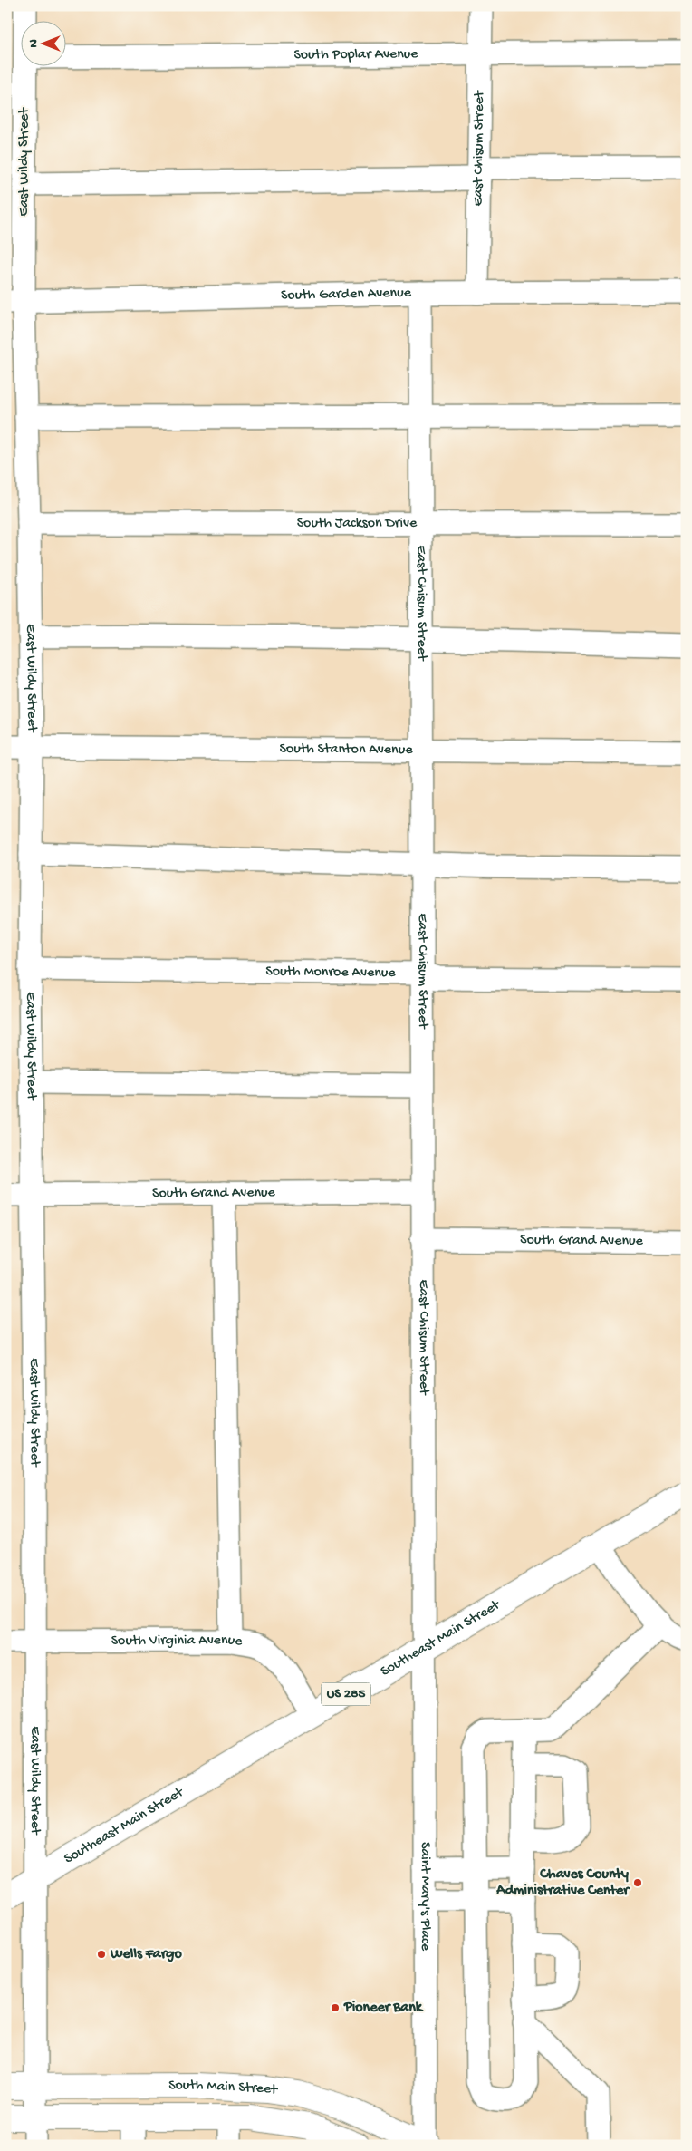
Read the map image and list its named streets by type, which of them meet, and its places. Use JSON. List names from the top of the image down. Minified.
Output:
{"streets":{"main road":["Southeast Main Street","US 285","South Main Street"],"street":["South Poplar Avenue","East Chisum Street","East Wildy Street","South Garden Avenue","South Jackson Drive","South Stanton Avenue","South Monroe Avenue","South Grand Avenue","South Virginia Avenue","Saint Mary's Place"]},"crossings":[["South Poplar Avenue","East Chisum Street"],["East Chisum Street","South Garden Avenue"],["East Chisum Street","South Jackson Drive"],["East Chisum Street","South Stanton Avenue"],["East Chisum Street","South Monroe Avenue"],["East Chisum Street","South Grand Avenue"],["East Chisum Street","Southeast Main Street"],["East Chisum Street","Saint Mary's Place"],["East Wildy Street","South Garden Avenue"],["East Wildy Street","South Jackson Drive"],["East Wildy Street","South Stanton Avenue"],["East Wildy Street","South Monroe Avenue"],["East Wildy Street","South Grand Avenue"],["East Wildy Street","Southeast Main Street"],["East Wildy Street","South Virginia Avenue"],["East Wildy Street","South Main Street"],["Southeast Main Street","South Virginia Avenue"],["Southeast Main Street","Saint Mary's Place"],["Saint Mary's Place","South Main Street"]],"places":["Chaves County Administrative Center","Wells Fargo","Pioneer Bank"],"north":"left"}
